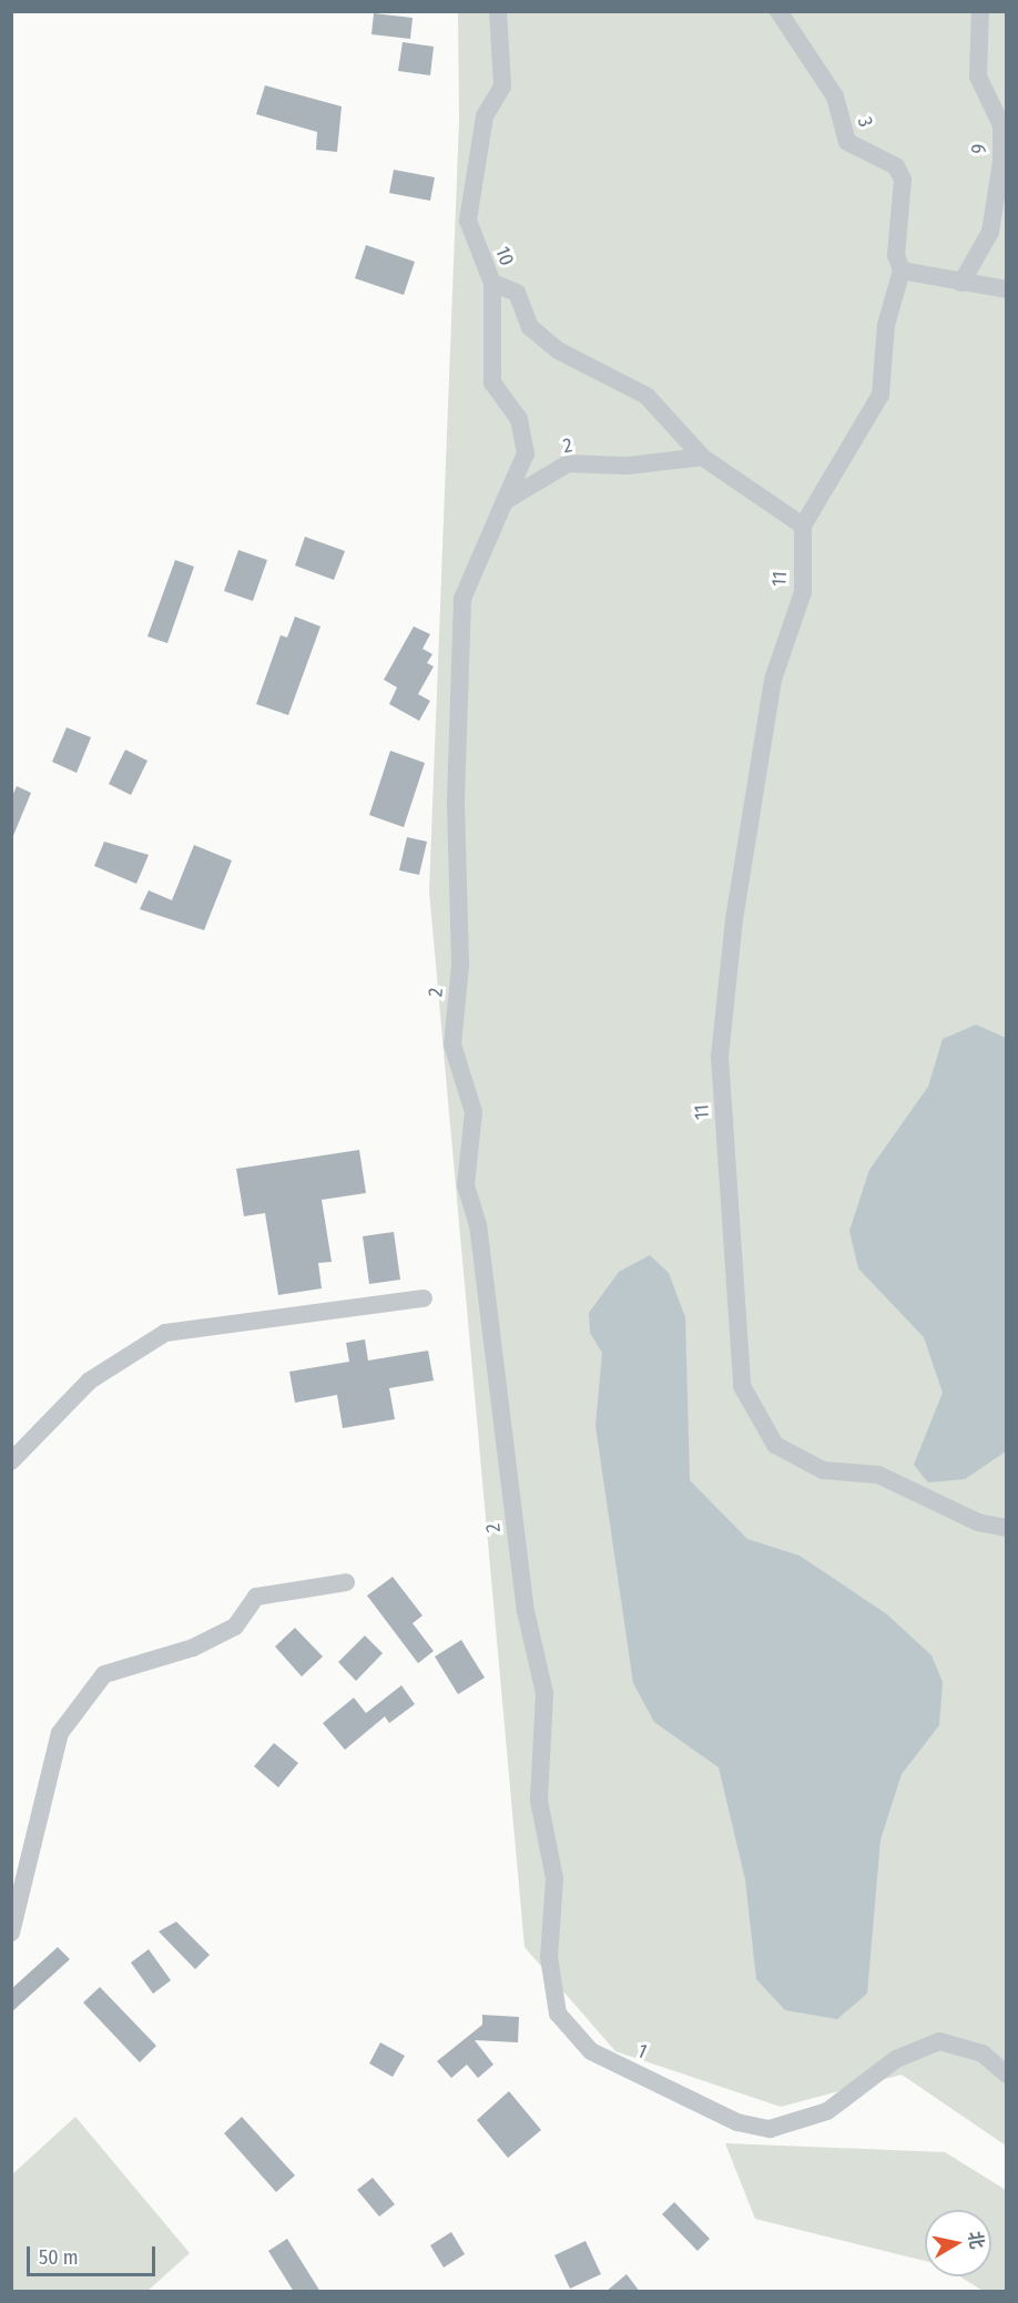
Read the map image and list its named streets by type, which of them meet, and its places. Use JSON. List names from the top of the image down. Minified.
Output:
{"streets":{"street":["3","9","10","2","11","1"]},"crossings":[["10","2"],["10","11"],["2","1"]],"scale_bar":"50 m","north":"right"}
